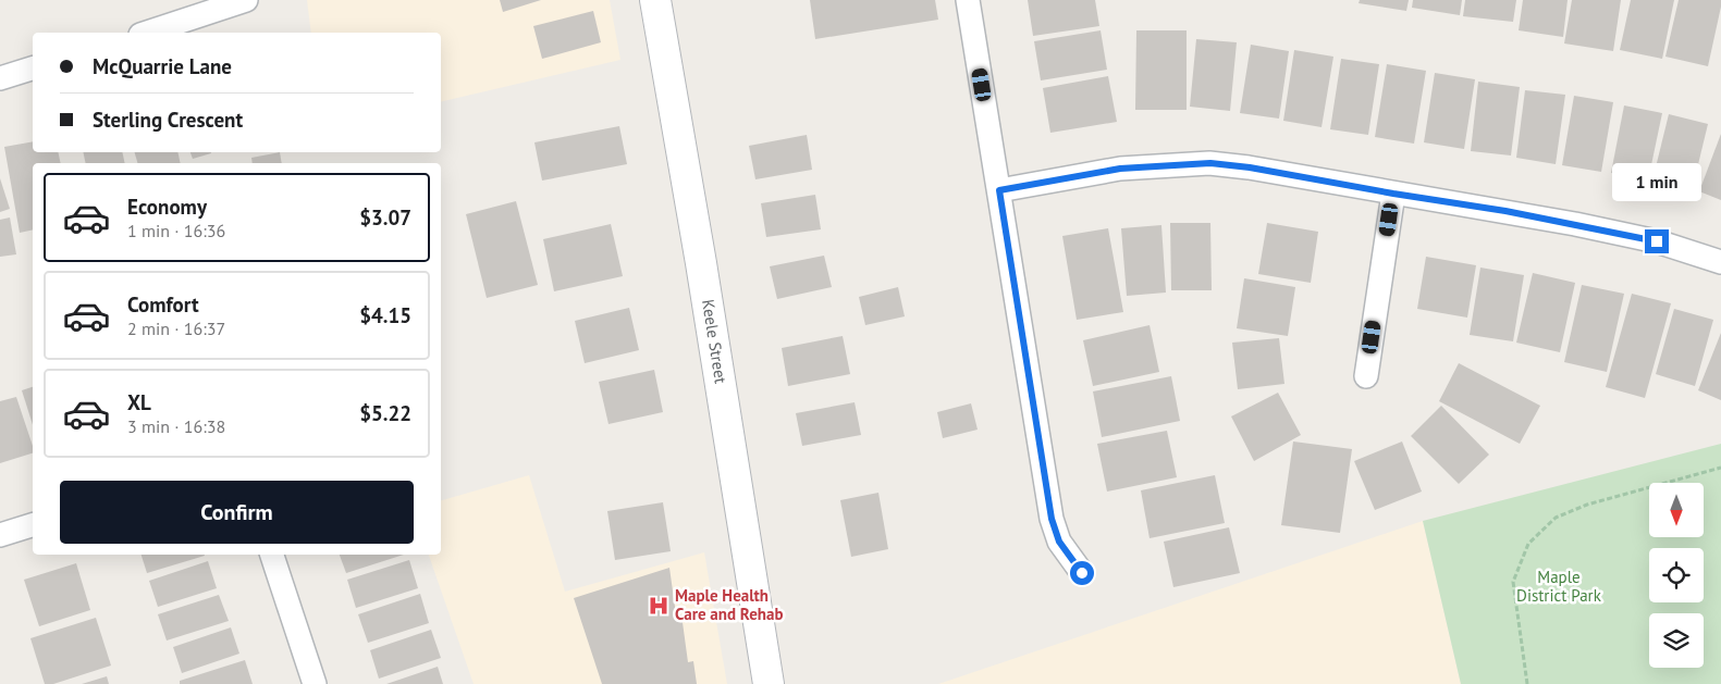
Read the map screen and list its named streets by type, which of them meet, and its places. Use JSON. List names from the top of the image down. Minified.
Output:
{"streets":{"main road":["Keele Street"]},"parks":["Maple District Park"],"places":{"hospital":["Maple Health Care and Rehab"]},"north":"bottom","page":{"banner":["McQuarrie Lane","Sterling Crescent"],"bubble":"1 min","list":[{"name":"Economy","note":"1 min · 16:36","value":"$3.07"},{"name":"Comfort","note":"2 min · 16:37","value":"$4.15"},{"name":"XL","note":"3 min · 16:38","value":"$5.22"}],"buttons":"Confirm"}}
